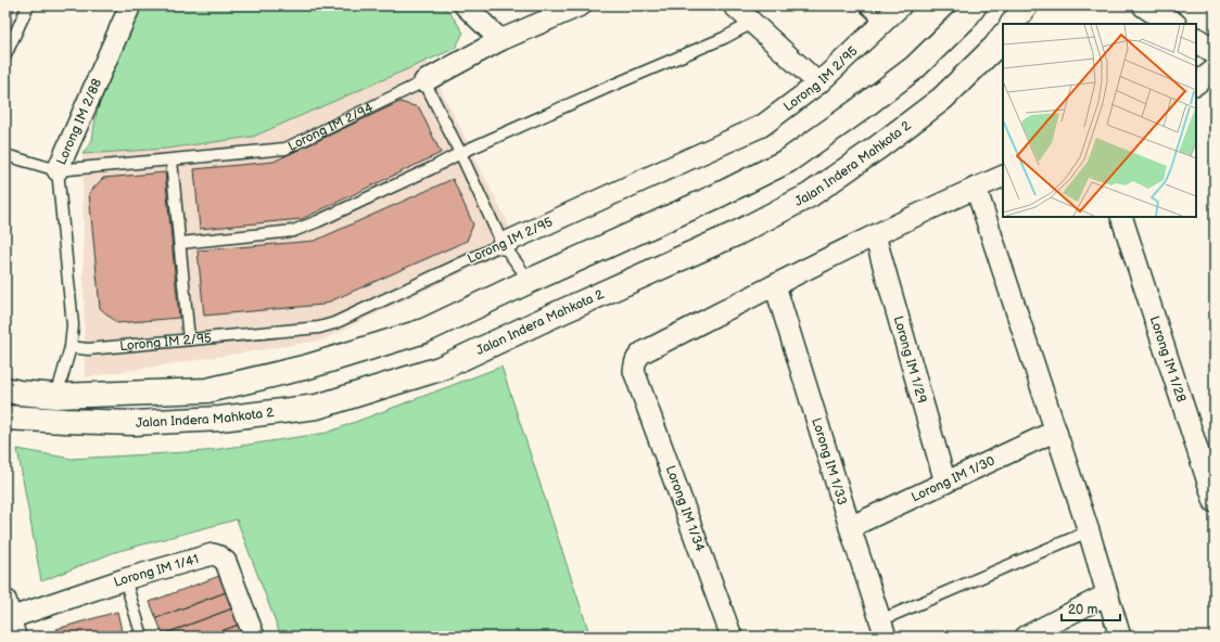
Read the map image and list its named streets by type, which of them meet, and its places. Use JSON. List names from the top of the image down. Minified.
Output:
{"streets":{"street":["Lorong IM 2/95","Lorong IM 2/88","Lorong IM 2/94","Jalan Indera Mahkota 2","Lorong IM 1/29","Lorong IM 1/28","Lorong IM 1/33","Lorong IM 1/30","Lorong IM 1/34","Lorong IM 1/41"]},"crossings":[["Lorong IM 2/95","Lorong IM 2/88"],["Lorong IM 2/88","Lorong IM 2/94"],["Lorong IM 2/88","Jalan Indera Mahkota 2"],["Lorong IM 1/29","Lorong IM 1/30"],["Lorong IM 1/29","Lorong IM 1/34"],["Lorong IM 1/33","Lorong IM 1/30"],["Lorong IM 1/33","Lorong IM 1/34"]],"scale_bar":"20 m"}
